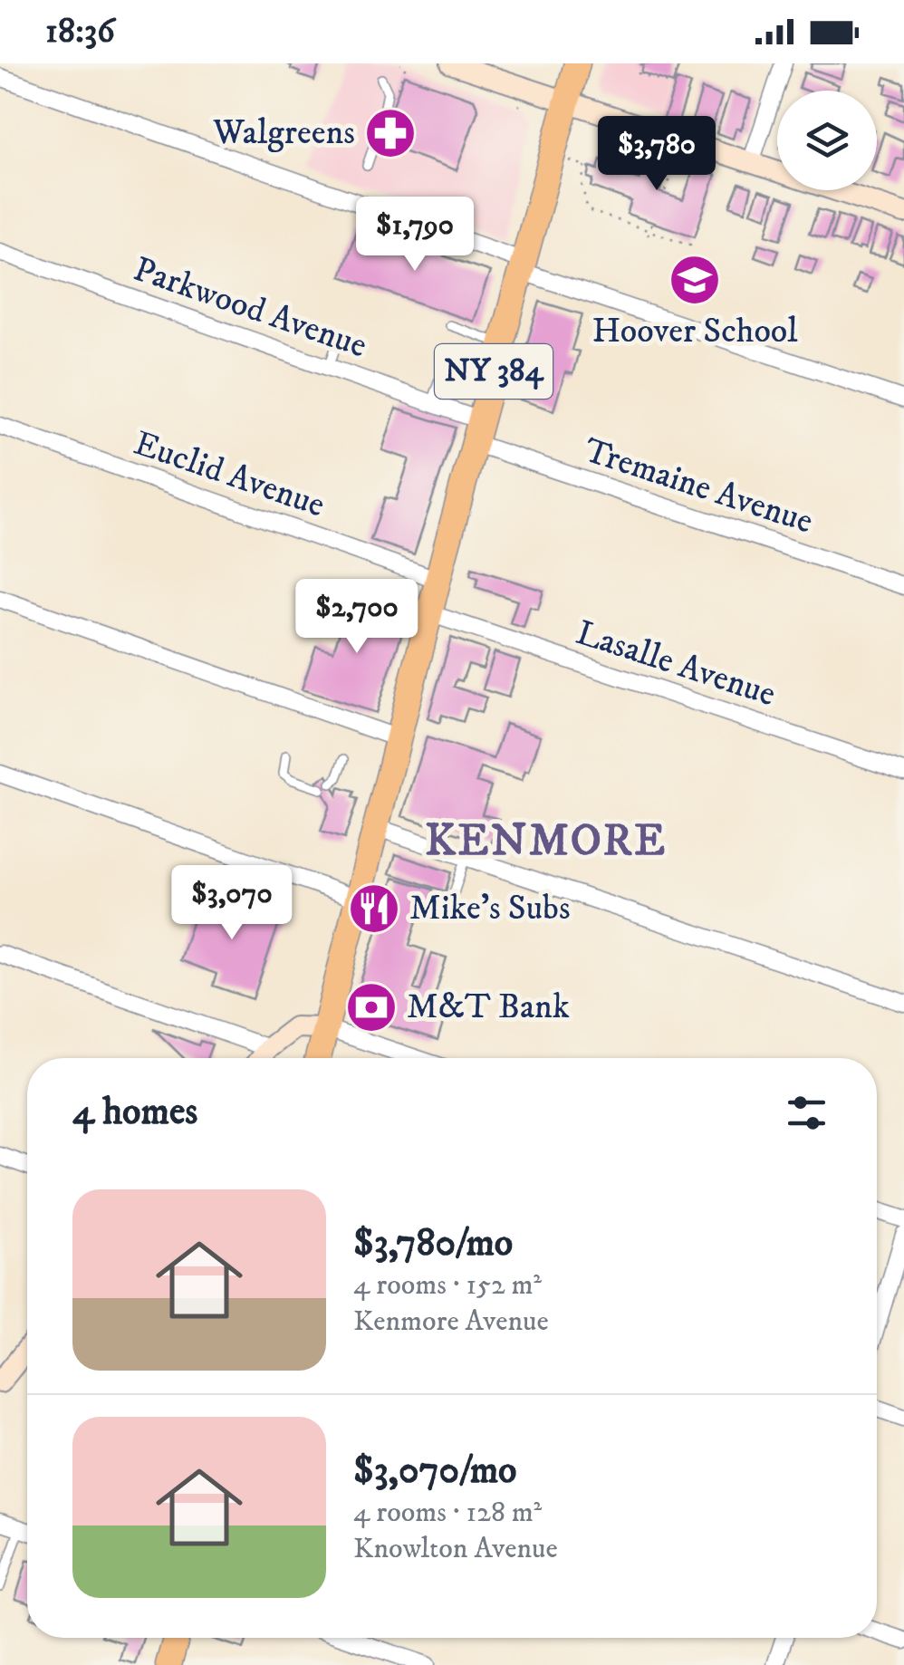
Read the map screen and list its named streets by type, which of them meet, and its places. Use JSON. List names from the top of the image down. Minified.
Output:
{"streets":{"main road":["NY 384"],"street":["Parkwood Avenue","Euclid Avenue","Tremaine Avenue","Lasalle Avenue"]},"crossings":[["Parkwood Avenue","NY 384"],["Parkwood Avenue","Tremaine Avenue"],["NY 384","Euclid Avenue"],["NY 384","Tremaine Avenue"],["NY 384","Lasalle Avenue"]],"districts":["KENMORE"],"places":{"pharmacy":["Walgreens"],"school or university":["Hoover School"],"restaurant":["Mike's Subs"],"bank":["M&T Bank"]},"page":{"status":"18:36","price":["$3,780","$1,790","$2,700","$3,070"],"heading":"4 homes","list":[{"name":"$3,780/mo","note":"4 rooms · 152 m² · Kenmore Avenue"},{"name":"$3,070/mo","note":"4 rooms · 128 m² · Knowlton Avenue"}]}}
